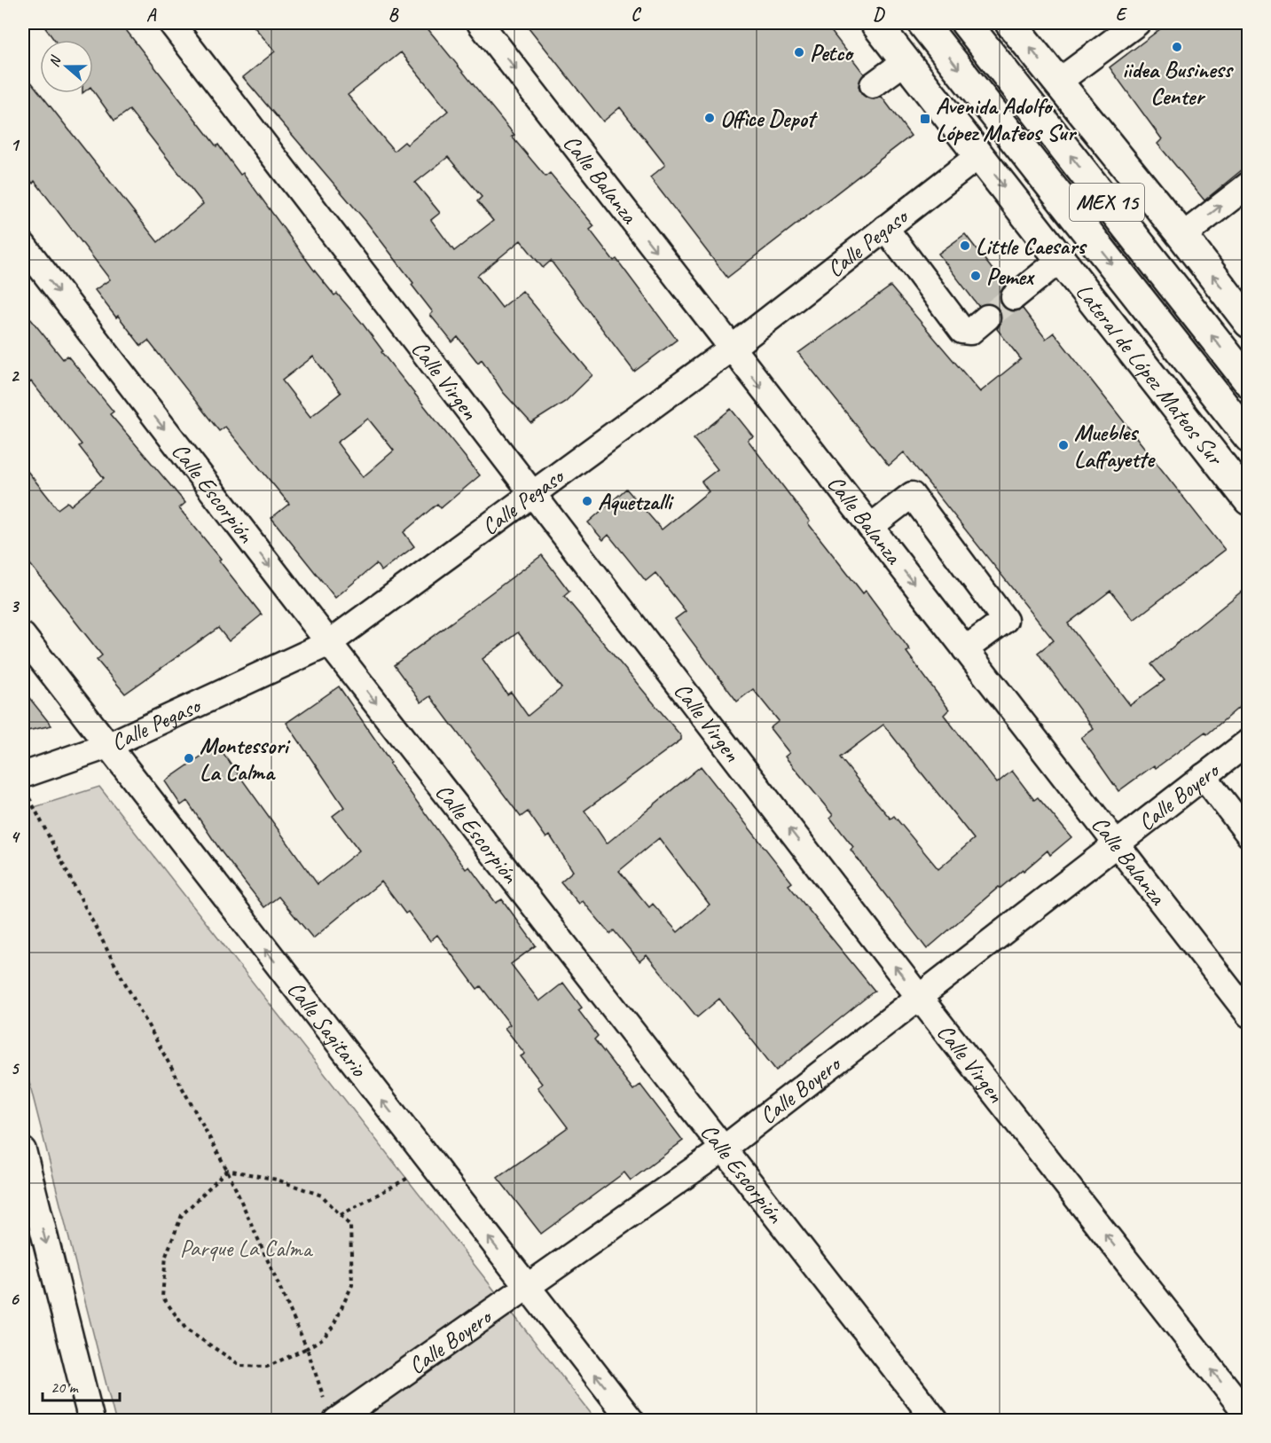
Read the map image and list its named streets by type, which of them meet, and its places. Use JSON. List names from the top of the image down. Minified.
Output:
{"streets":{"main road":["MEX 15","Lateral de López Mateos Sur"],"street":["Calle Balanza","Calle Pegaso","Calle Virgen","Calle Escorpión","Calle Boyero","Calle Sagitario"]},"crossings":[["Calle Balanza","Calle Pegaso"],["Calle Balanza","Calle Boyero"],["Calle Pegaso","Lateral de López Mateos Sur"],["Calle Pegaso","Calle Virgen"],["Calle Pegaso","Calle Escorpión"],["Calle Pegaso","Calle Sagitario"],["Calle Virgen","Calle Boyero"],["Calle Escorpión","Calle Boyero"],["Calle Boyero","Calle Sagitario"]],"one_way":["Calle Balanza","Calle Virgen","Calle Escorpión","Calle Sagitario"],"parks":["Parque La Calma"],"places":{"other":["iidea Business Center","Petco","Office Depot","Little Caesars","Pemex","Muebles Laffayette","Aquetzalli","Montessori La Calma"],"transit":["Avenida Adolfo López Mateos Sur"]},"scale_bar":"20 m","north":"left","grid":{"columns":["A","B","C","D","E"],"rows":["1","2","3","4","5","6"]}}
